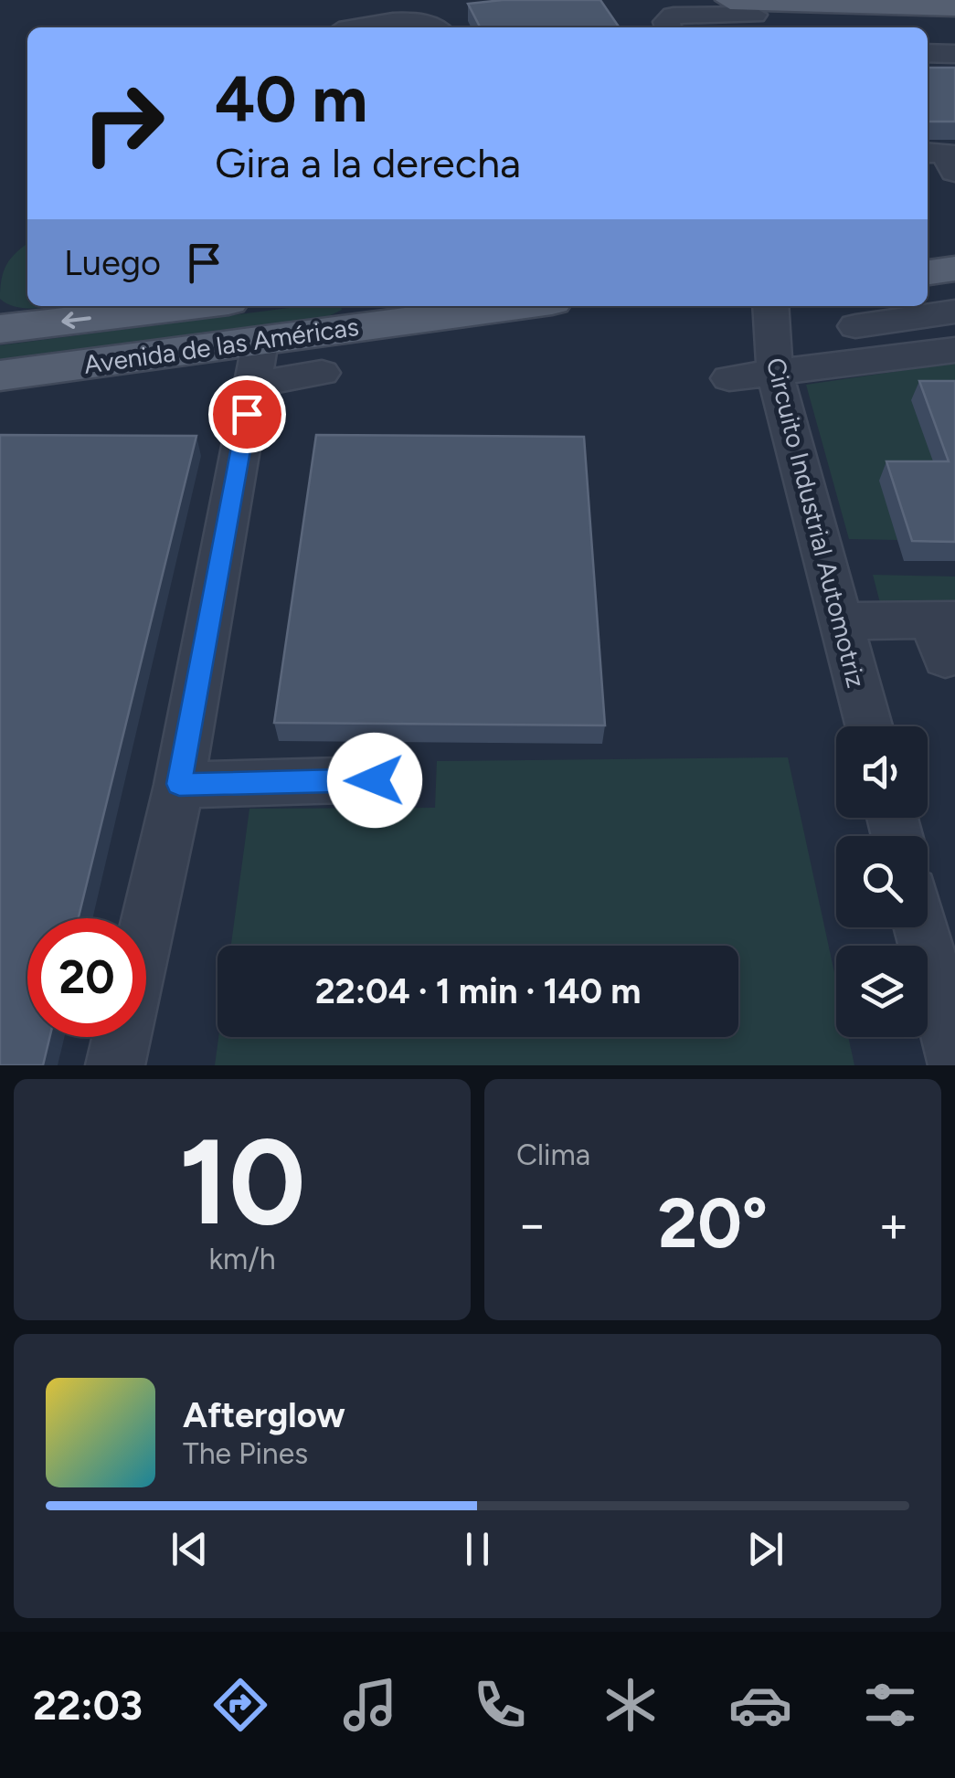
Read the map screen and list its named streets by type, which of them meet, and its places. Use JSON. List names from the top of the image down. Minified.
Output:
{"streets":{"main road":["Avenida de las Américas"],"street":["Circuito Industrial Automotriz"]},"page":{"turn":["40 m","Gira a la derecha"],"then":"Luego","limit":"20","trip":"22:04 · 1 min · 140 m","tile":[["10","km/h"],"Clima"],"heat":["−","20°","+"],"song":["Afterglow","The Pines"],"tabs":"22:03"}}
